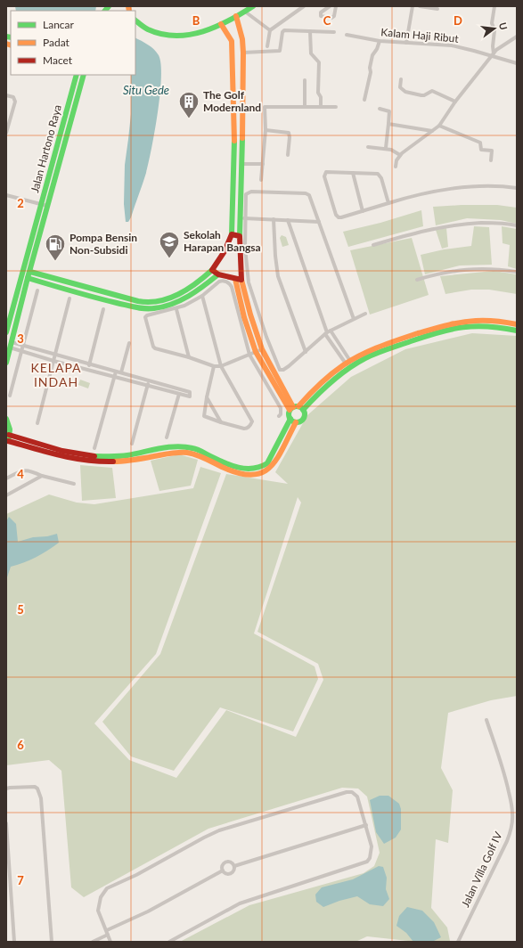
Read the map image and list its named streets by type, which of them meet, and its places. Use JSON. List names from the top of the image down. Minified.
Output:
{"streets":{"street":["Kalam Haji Ribut","Jalan Hartono Raya","Jalan Villa Golf IV"]},"districts":["KELAPA INDAH"],"water":["Situ Gede"],"places":{"building":["The Golf Modernland"],"school or university":["Sekolah Harapan Bangsa"],"fuel station":["Pompa Bensin Non-Subsidi"]},"legend":["Lancar","Padat","Macet"],"north":"right","grid":{"columns":["B","C","D"],"rows":["2","3","4","5","6","7"]}}
